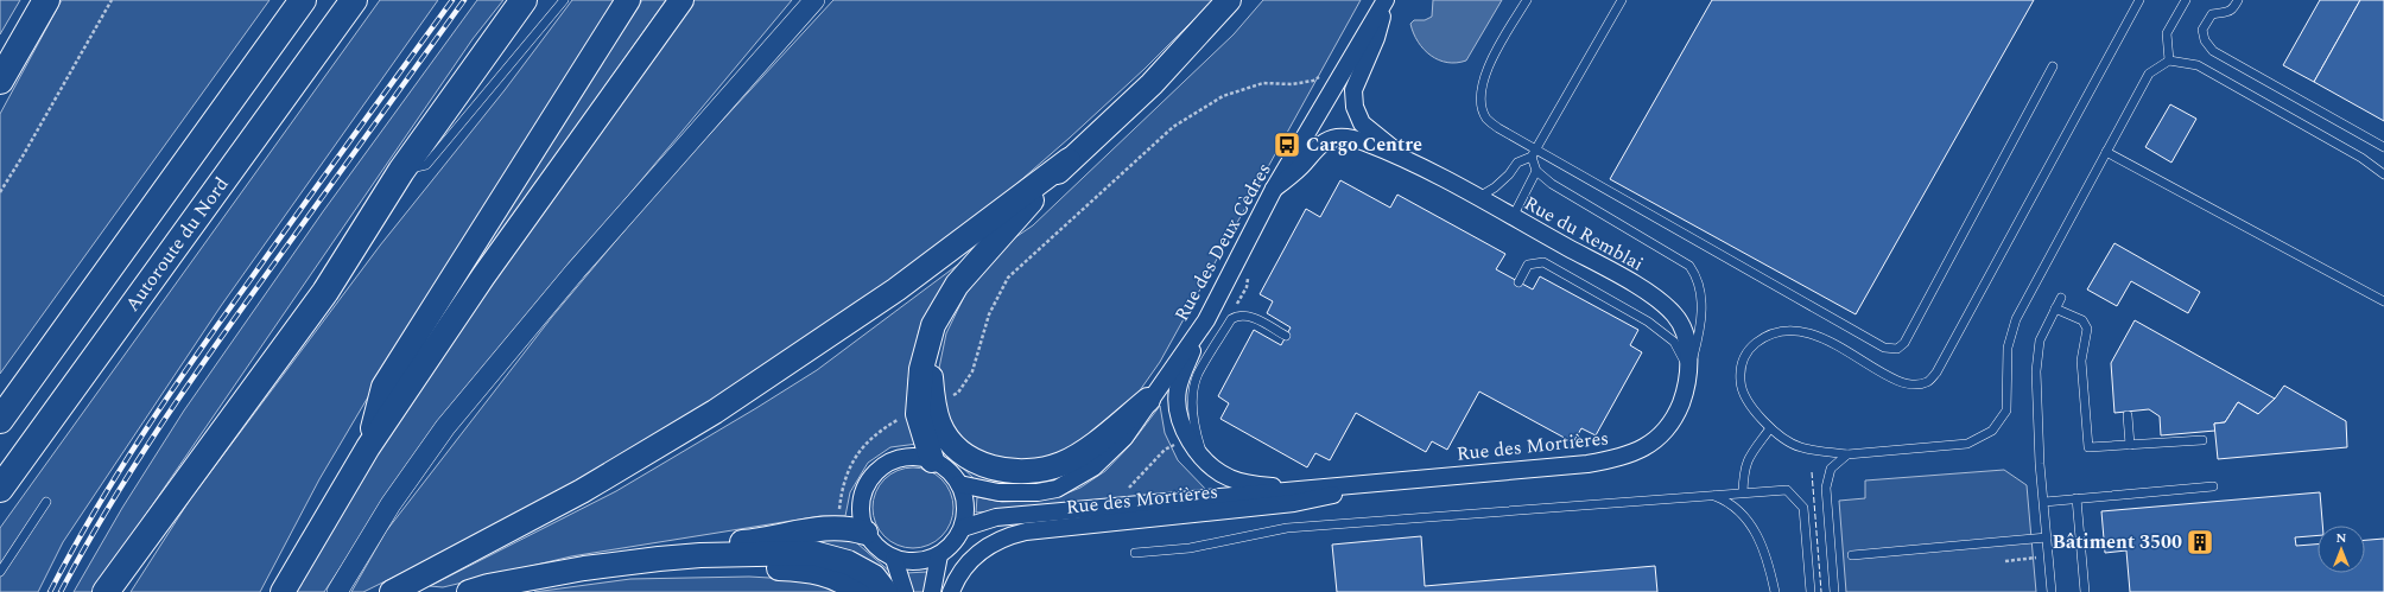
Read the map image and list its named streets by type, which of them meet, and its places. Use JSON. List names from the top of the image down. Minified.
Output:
{"streets":{"highway":["Autoroute du Nord"],"street":["Rue du Remblai","Rue des Deux Cèdres","Rue des Mortières"]},"crossings":[["Rue du Remblai","Rue des Deux Cèdres"],["Rue du Remblai","Rue des Mortières"],["Rue des Deux Cèdres","Rue des Mortières"]],"places":{"bus stop":["Cargo Centre"],"building":["Bâtiment 3500"]},"north":"top"}
